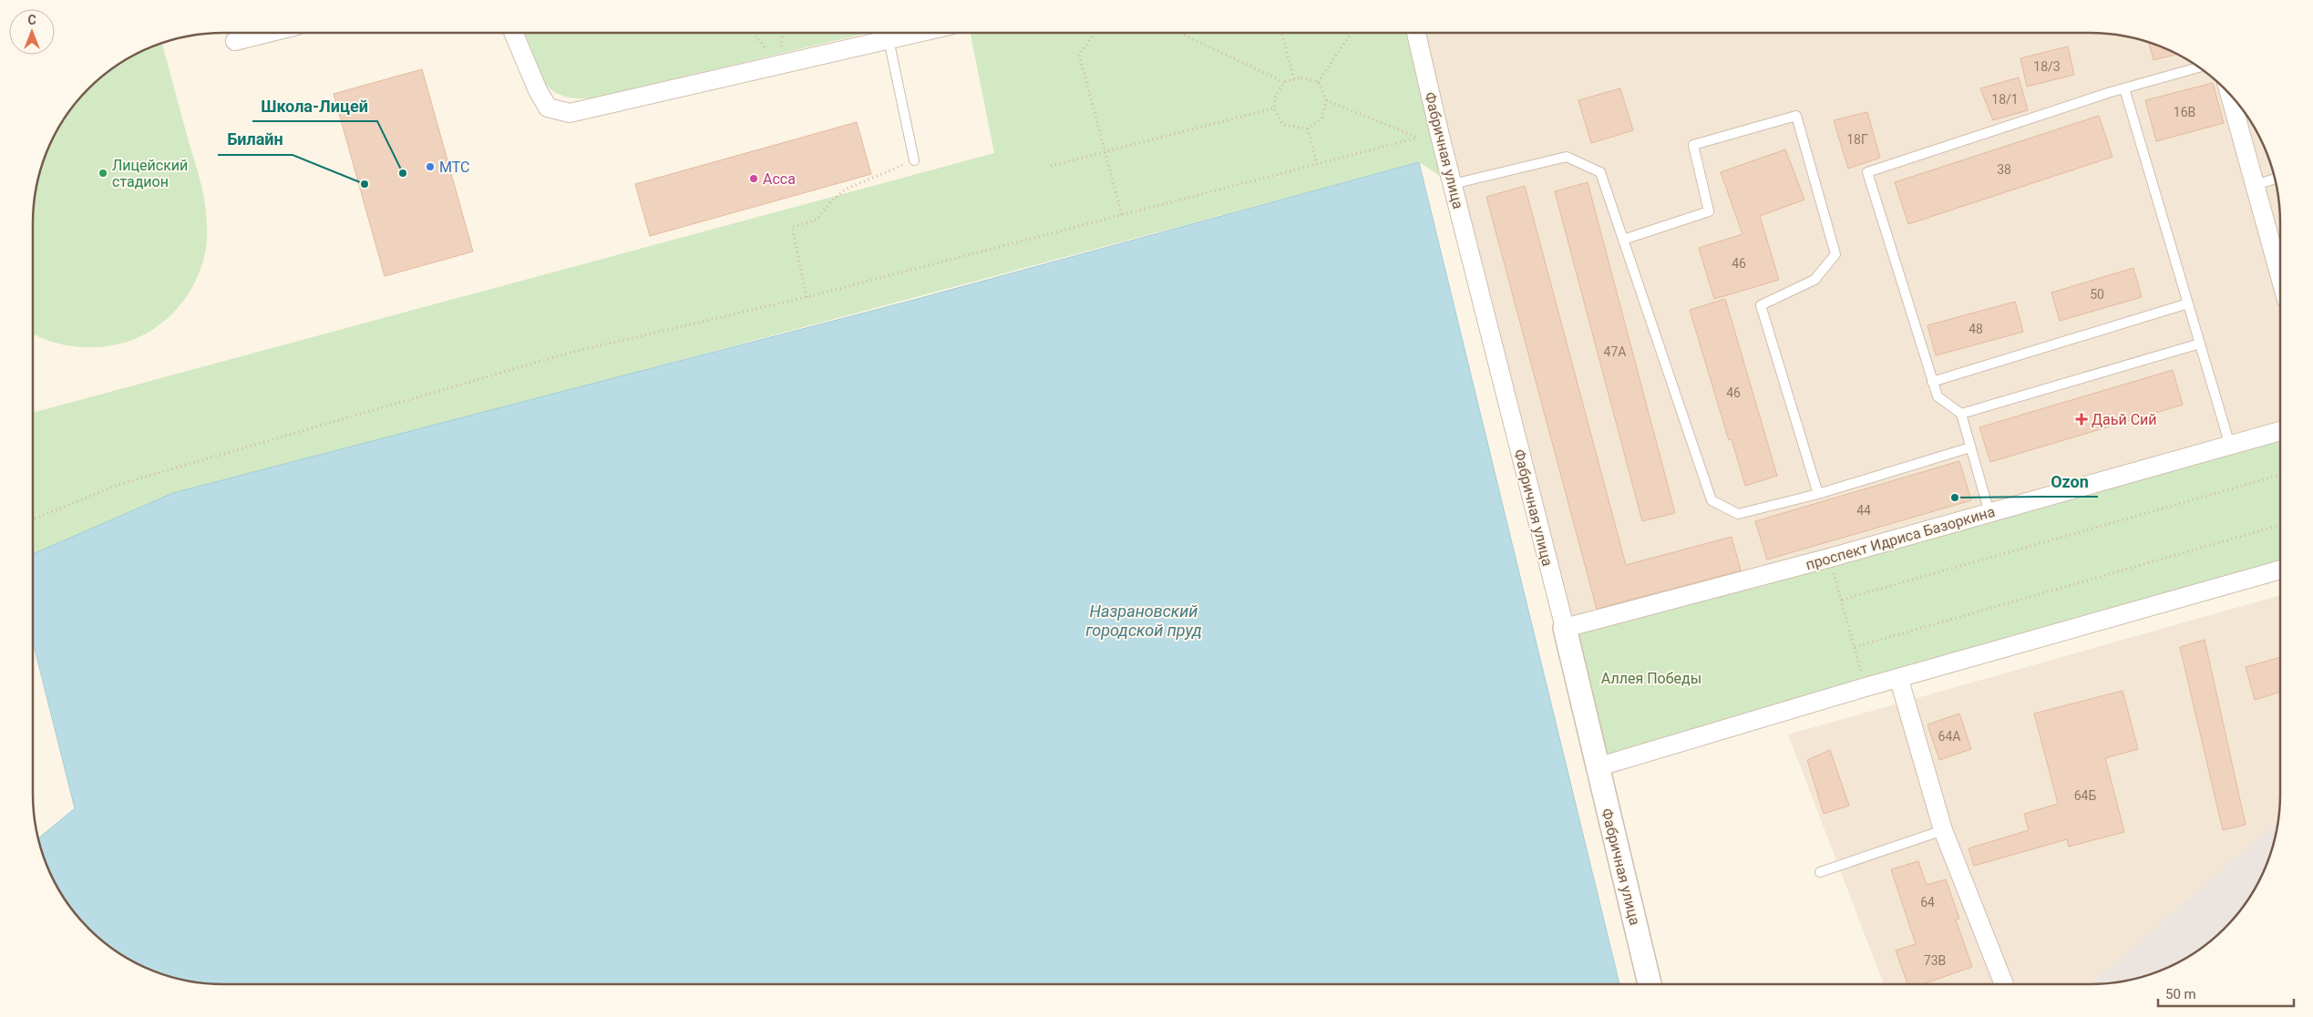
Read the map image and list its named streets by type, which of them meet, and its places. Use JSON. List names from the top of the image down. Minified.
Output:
{"streets":{"street":["Фабричная улица","проспект Идриса Базоркина"]},"crossings":[["Фабричная улица","проспект Идриса Базоркина"]],"water":["Назрановский городской пруд"],"parks":["Аллея Победы"],"places":{"other":["МТС","Лицейский стадион","Школа-Лицей","Асса","Билайн","Ozon"],"health":["Даьй Сий"]},"house_numbers":["18/3","18/1","16В","18Г","38","46","50","48","47А","46","44","64А","64Б","64","73В"],"scale_bar":"50 m","north":"top"}
